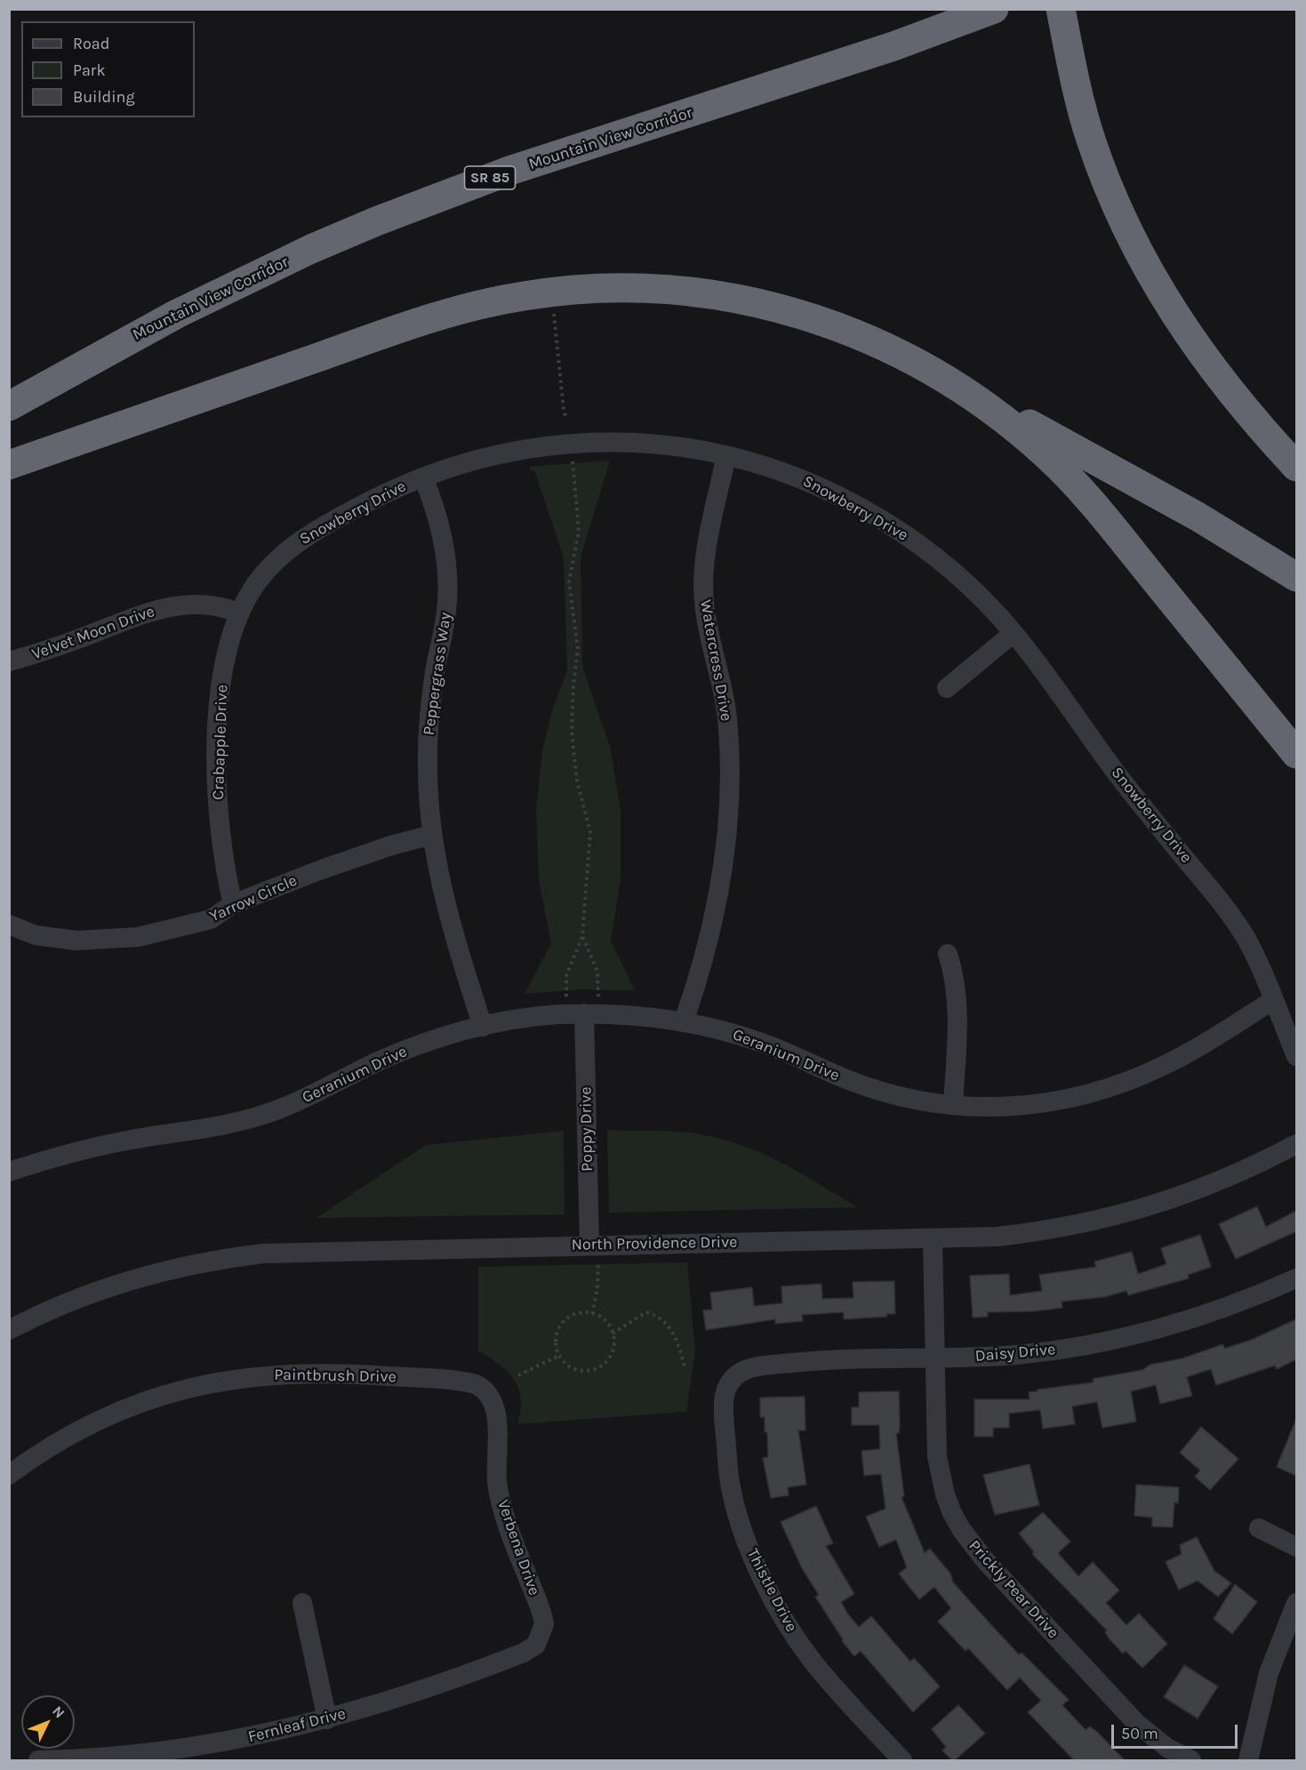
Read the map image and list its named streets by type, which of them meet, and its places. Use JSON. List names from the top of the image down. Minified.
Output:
{"streets":{"highway":["Mountain View Corridor","SR 85"],"street":["Snowberry Drive","Velvet Moon Drive","Watercress Drive","Peppergrass Way","Crabapple Drive","Yarrow Circle","Geranium Drive","Poppy Drive","North Providence Drive","Daisy Drive","Paintbrush Drive","Verbena Drive","Prickly Pear Drive","Thistle Drive","Fernleaf Drive"]},"crossings":[["Snowberry Drive","Velvet Moon Drive"],["Snowberry Drive","Watercress Drive"],["Snowberry Drive","Peppergrass Way"],["Snowberry Drive","Crabapple Drive"],["Snowberry Drive","Geranium Drive"],["Velvet Moon Drive","Crabapple Drive"],["Watercress Drive","Geranium Drive"],["Peppergrass Way","Yarrow Circle"],["Peppergrass Way","Geranium Drive"],["Crabapple Drive","Yarrow Circle"],["Geranium Drive","Poppy Drive"],["Poppy Drive","North Providence Drive"],["North Providence Drive","Prickly Pear Drive"],["Daisy Drive","Prickly Pear Drive"],["Daisy Drive","Thistle Drive"],["Paintbrush Drive","Verbena Drive"],["Verbena Drive","Fernleaf Drive"]],"legend":["Road","Park","Building"],"scale_bar":"50 m","north":"top right"}
